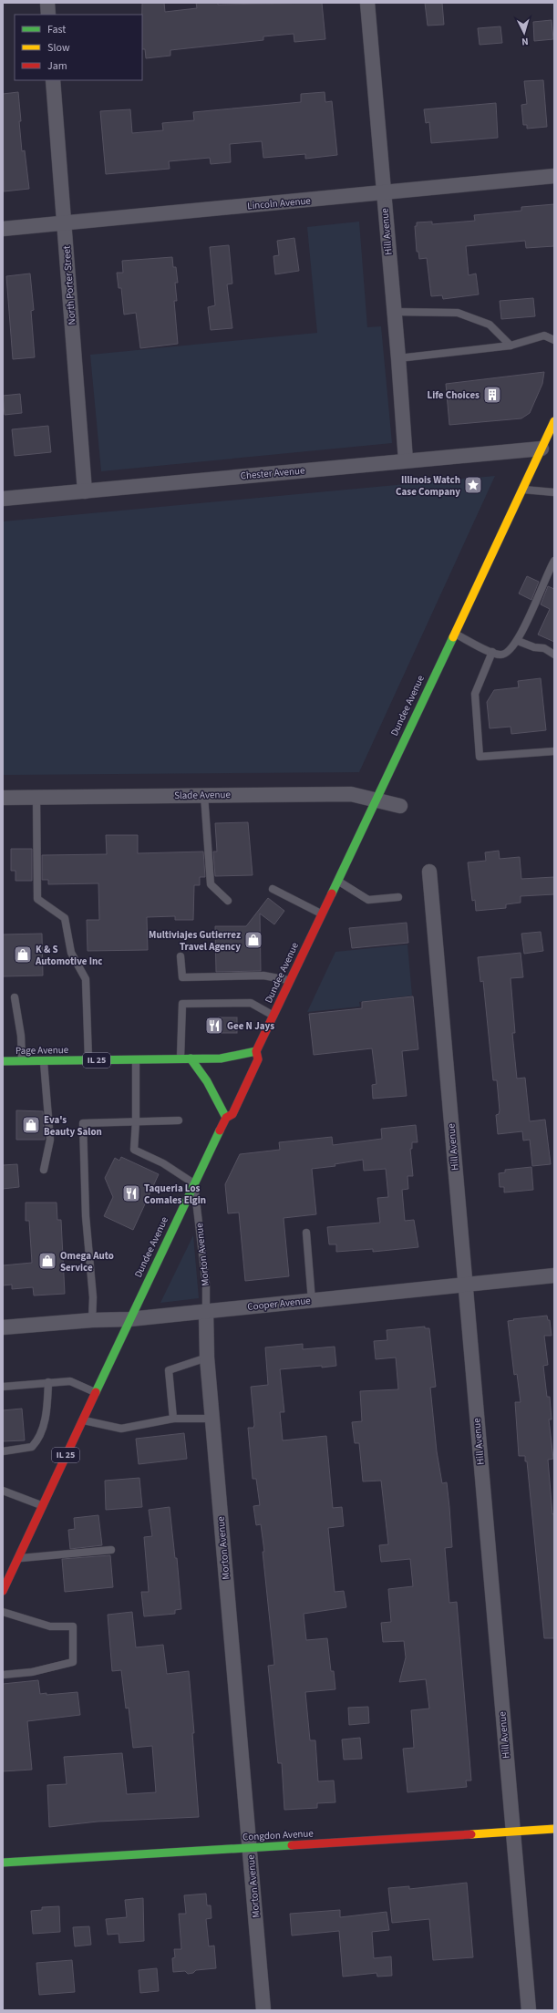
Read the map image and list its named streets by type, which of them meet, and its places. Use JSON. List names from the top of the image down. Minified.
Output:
{"streets":{"main road":["Dundee Avenue","Page Avenue","IL 25","Congdon Avenue"],"street":["Lincoln Avenue","Hill Avenue","North Porter Street","Chester Avenue","Slade Avenue","Morton Avenue","Cooper Avenue"]},"crossings":[["Lincoln Avenue","Hill Avenue"],["Lincoln Avenue","North Porter Street"],["Hill Avenue","Chester Avenue"],["Hill Avenue","Cooper Avenue"],["Hill Avenue","Congdon Avenue"],["North Porter Street","Chester Avenue"],["Chester Avenue","Dundee Avenue"],["Dundee Avenue","Slade Avenue"],["Dundee Avenue","Page Avenue"],["Dundee Avenue","Morton Avenue"],["Dundee Avenue","Cooper Avenue"],["Morton Avenue","Cooper Avenue"],["Morton Avenue","Congdon Avenue"]],"places":{"building":["Life Choices"],"place":["Illinois Watch Case Company"],"shop":["Multiviajes Gutierrez Travel Agency","K & S Automotive Inc","Eva's Beauty Salon","Omega Auto Service"],"restaurant":["Gee N Jays","Taqueria Los Comales Elgin"]},"legend":["Fast","Slow","Jam"],"north":"bottom"}
